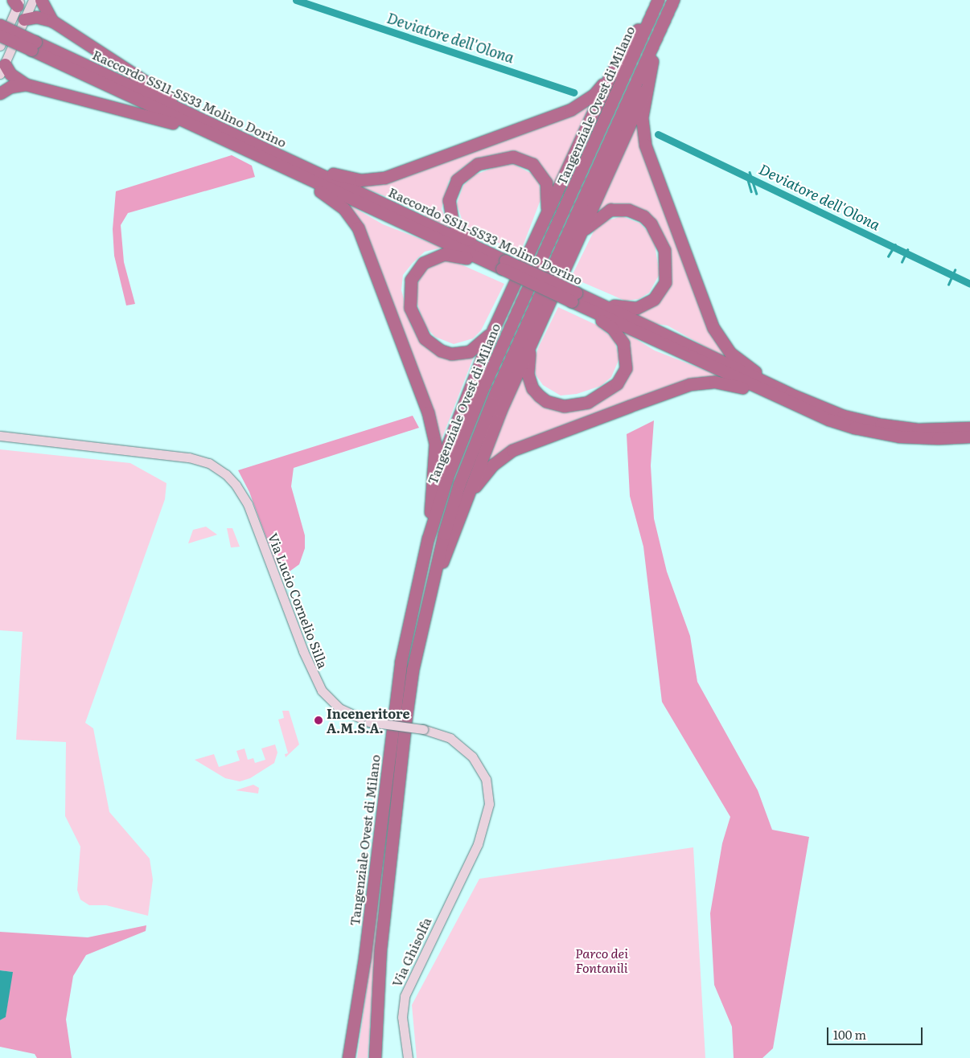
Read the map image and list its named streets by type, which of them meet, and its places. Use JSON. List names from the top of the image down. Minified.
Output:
{"streets":{"highway":["Raccordo SS11-SS33 Molino Dorino","Tangenziale Ovest di Milano"],"street":["Via Lucio Cornelio Silla","Via Ghisolfa"]},"crossings":[["Via Lucio Cornelio Silla","Via Ghisolfa"]],"water":["Deviatore dell'Olona"],"parks":["Parco dei Fontanili"],"places":["Inceneritore A.M.S.A."],"scale_bar":"100 m"}
